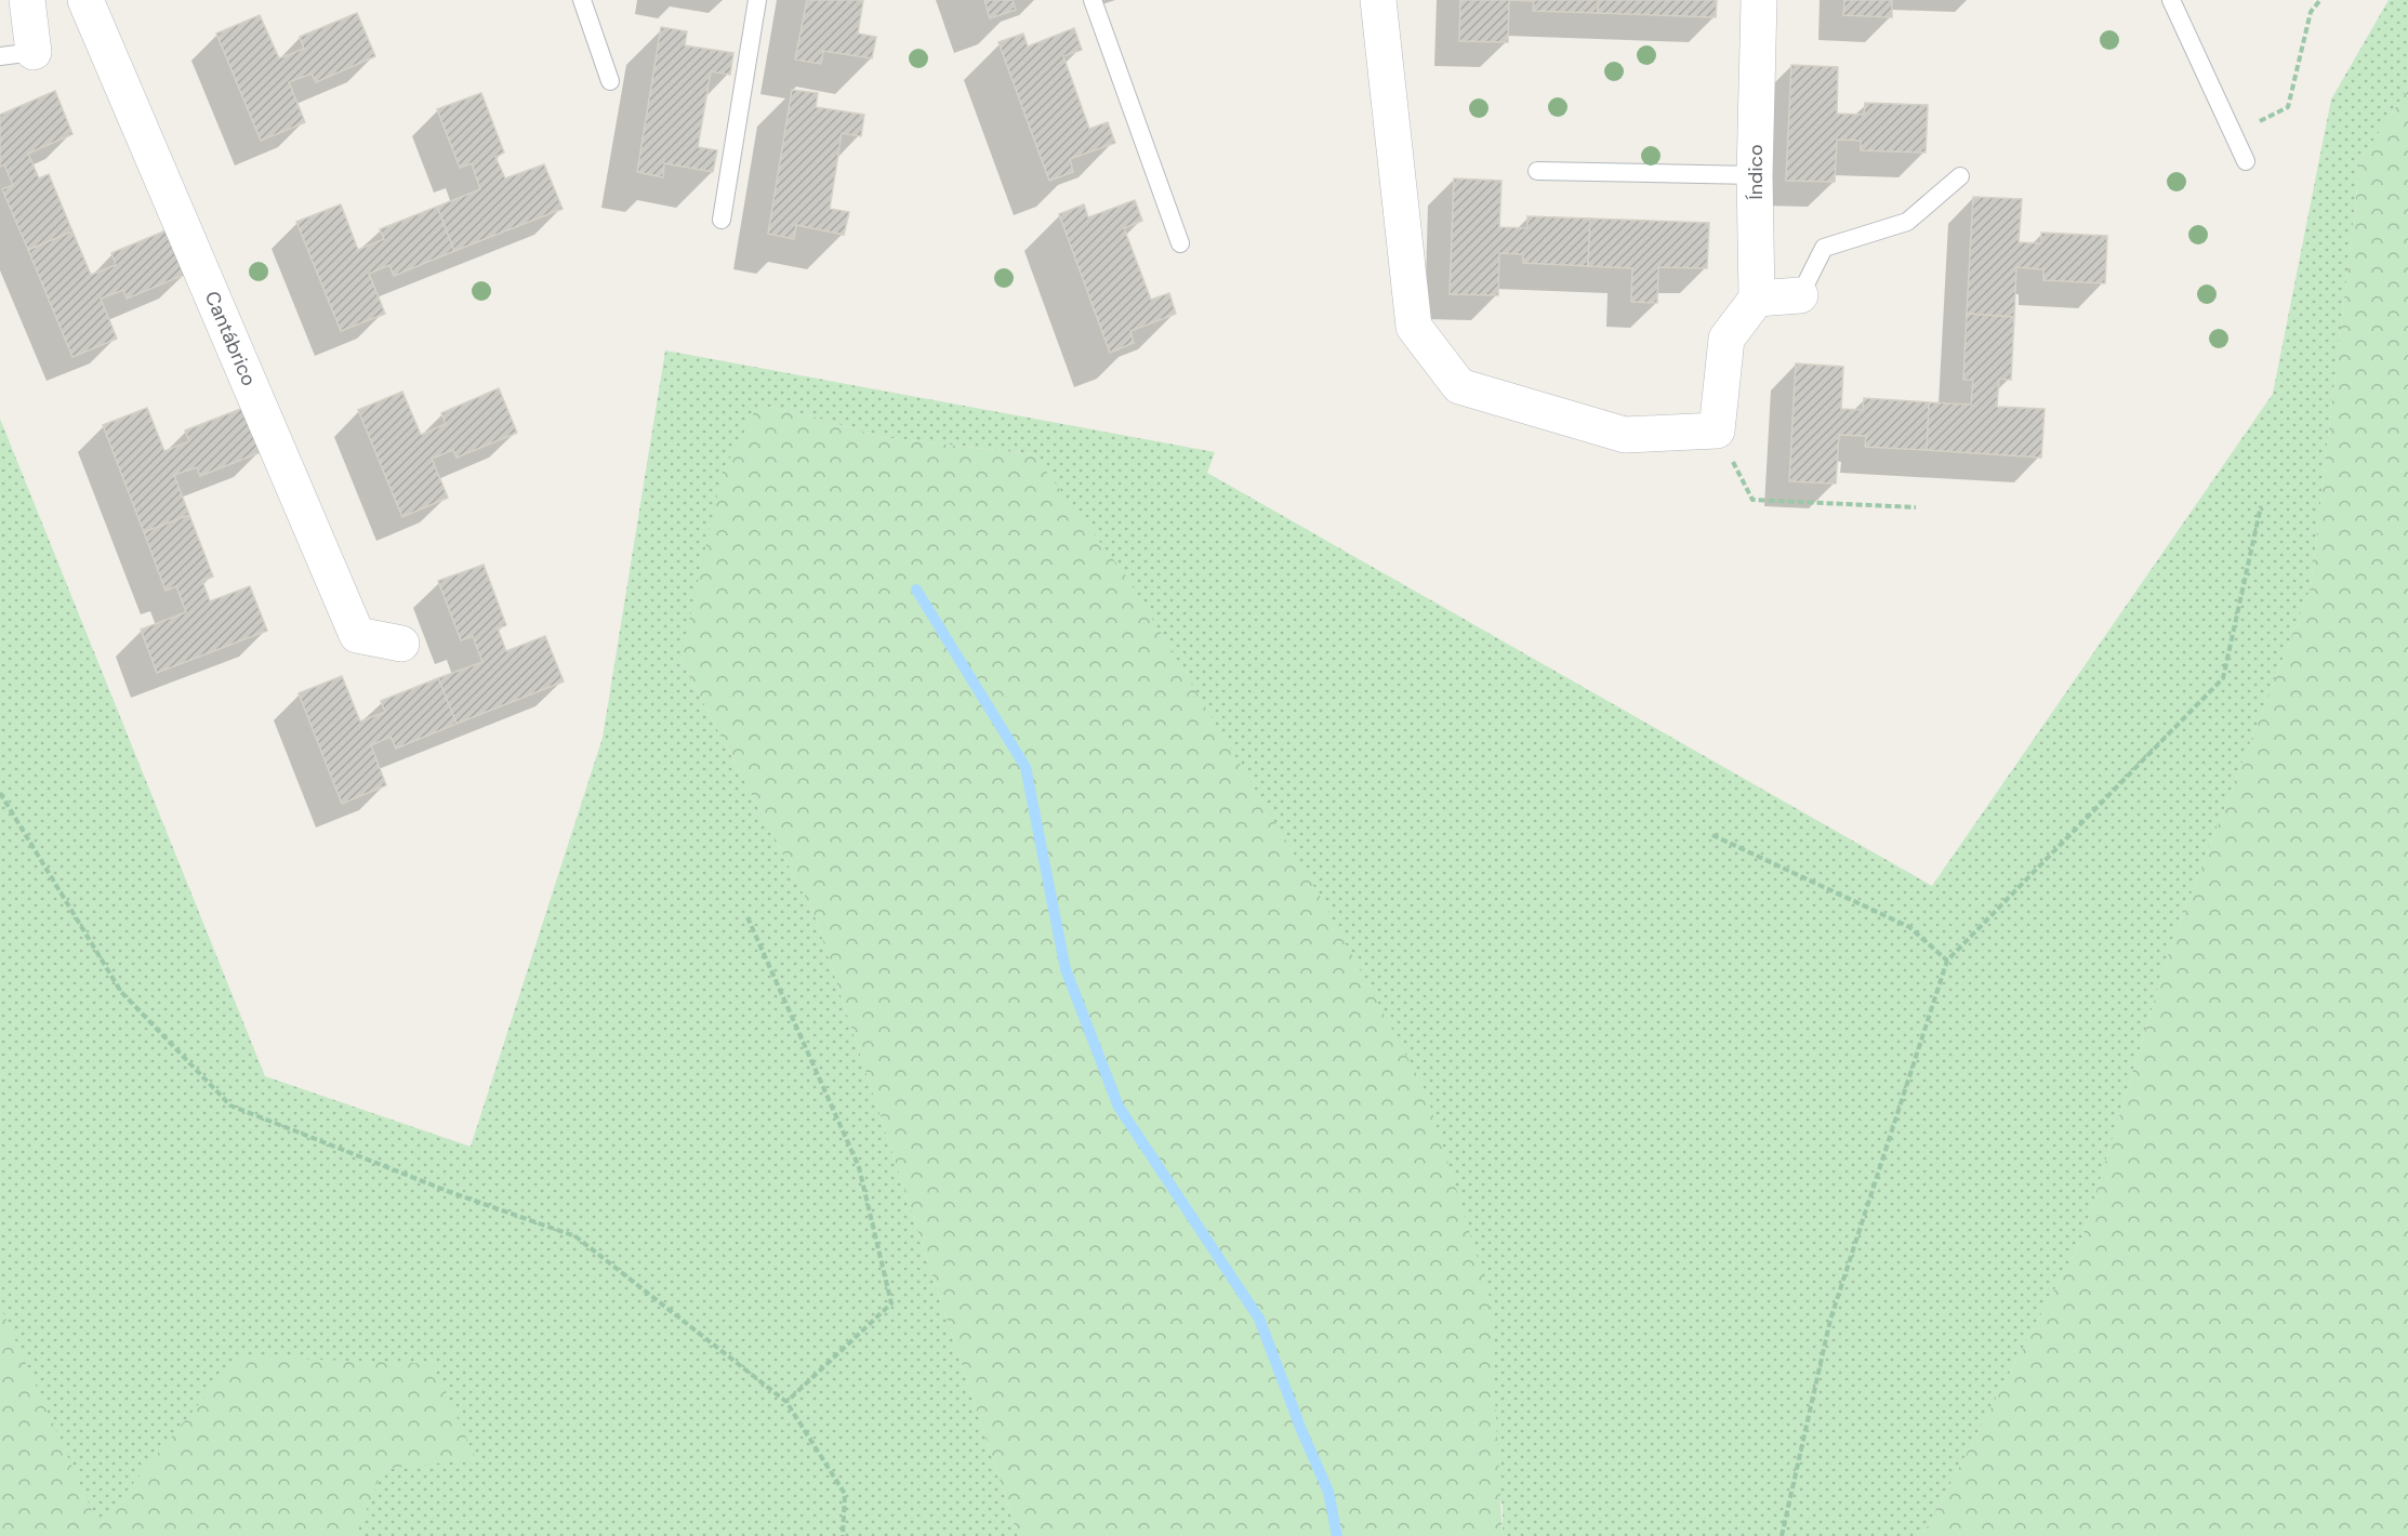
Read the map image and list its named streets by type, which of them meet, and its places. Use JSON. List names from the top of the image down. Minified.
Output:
{"streets":{"street":["Índico","Cantábrico"]}}
